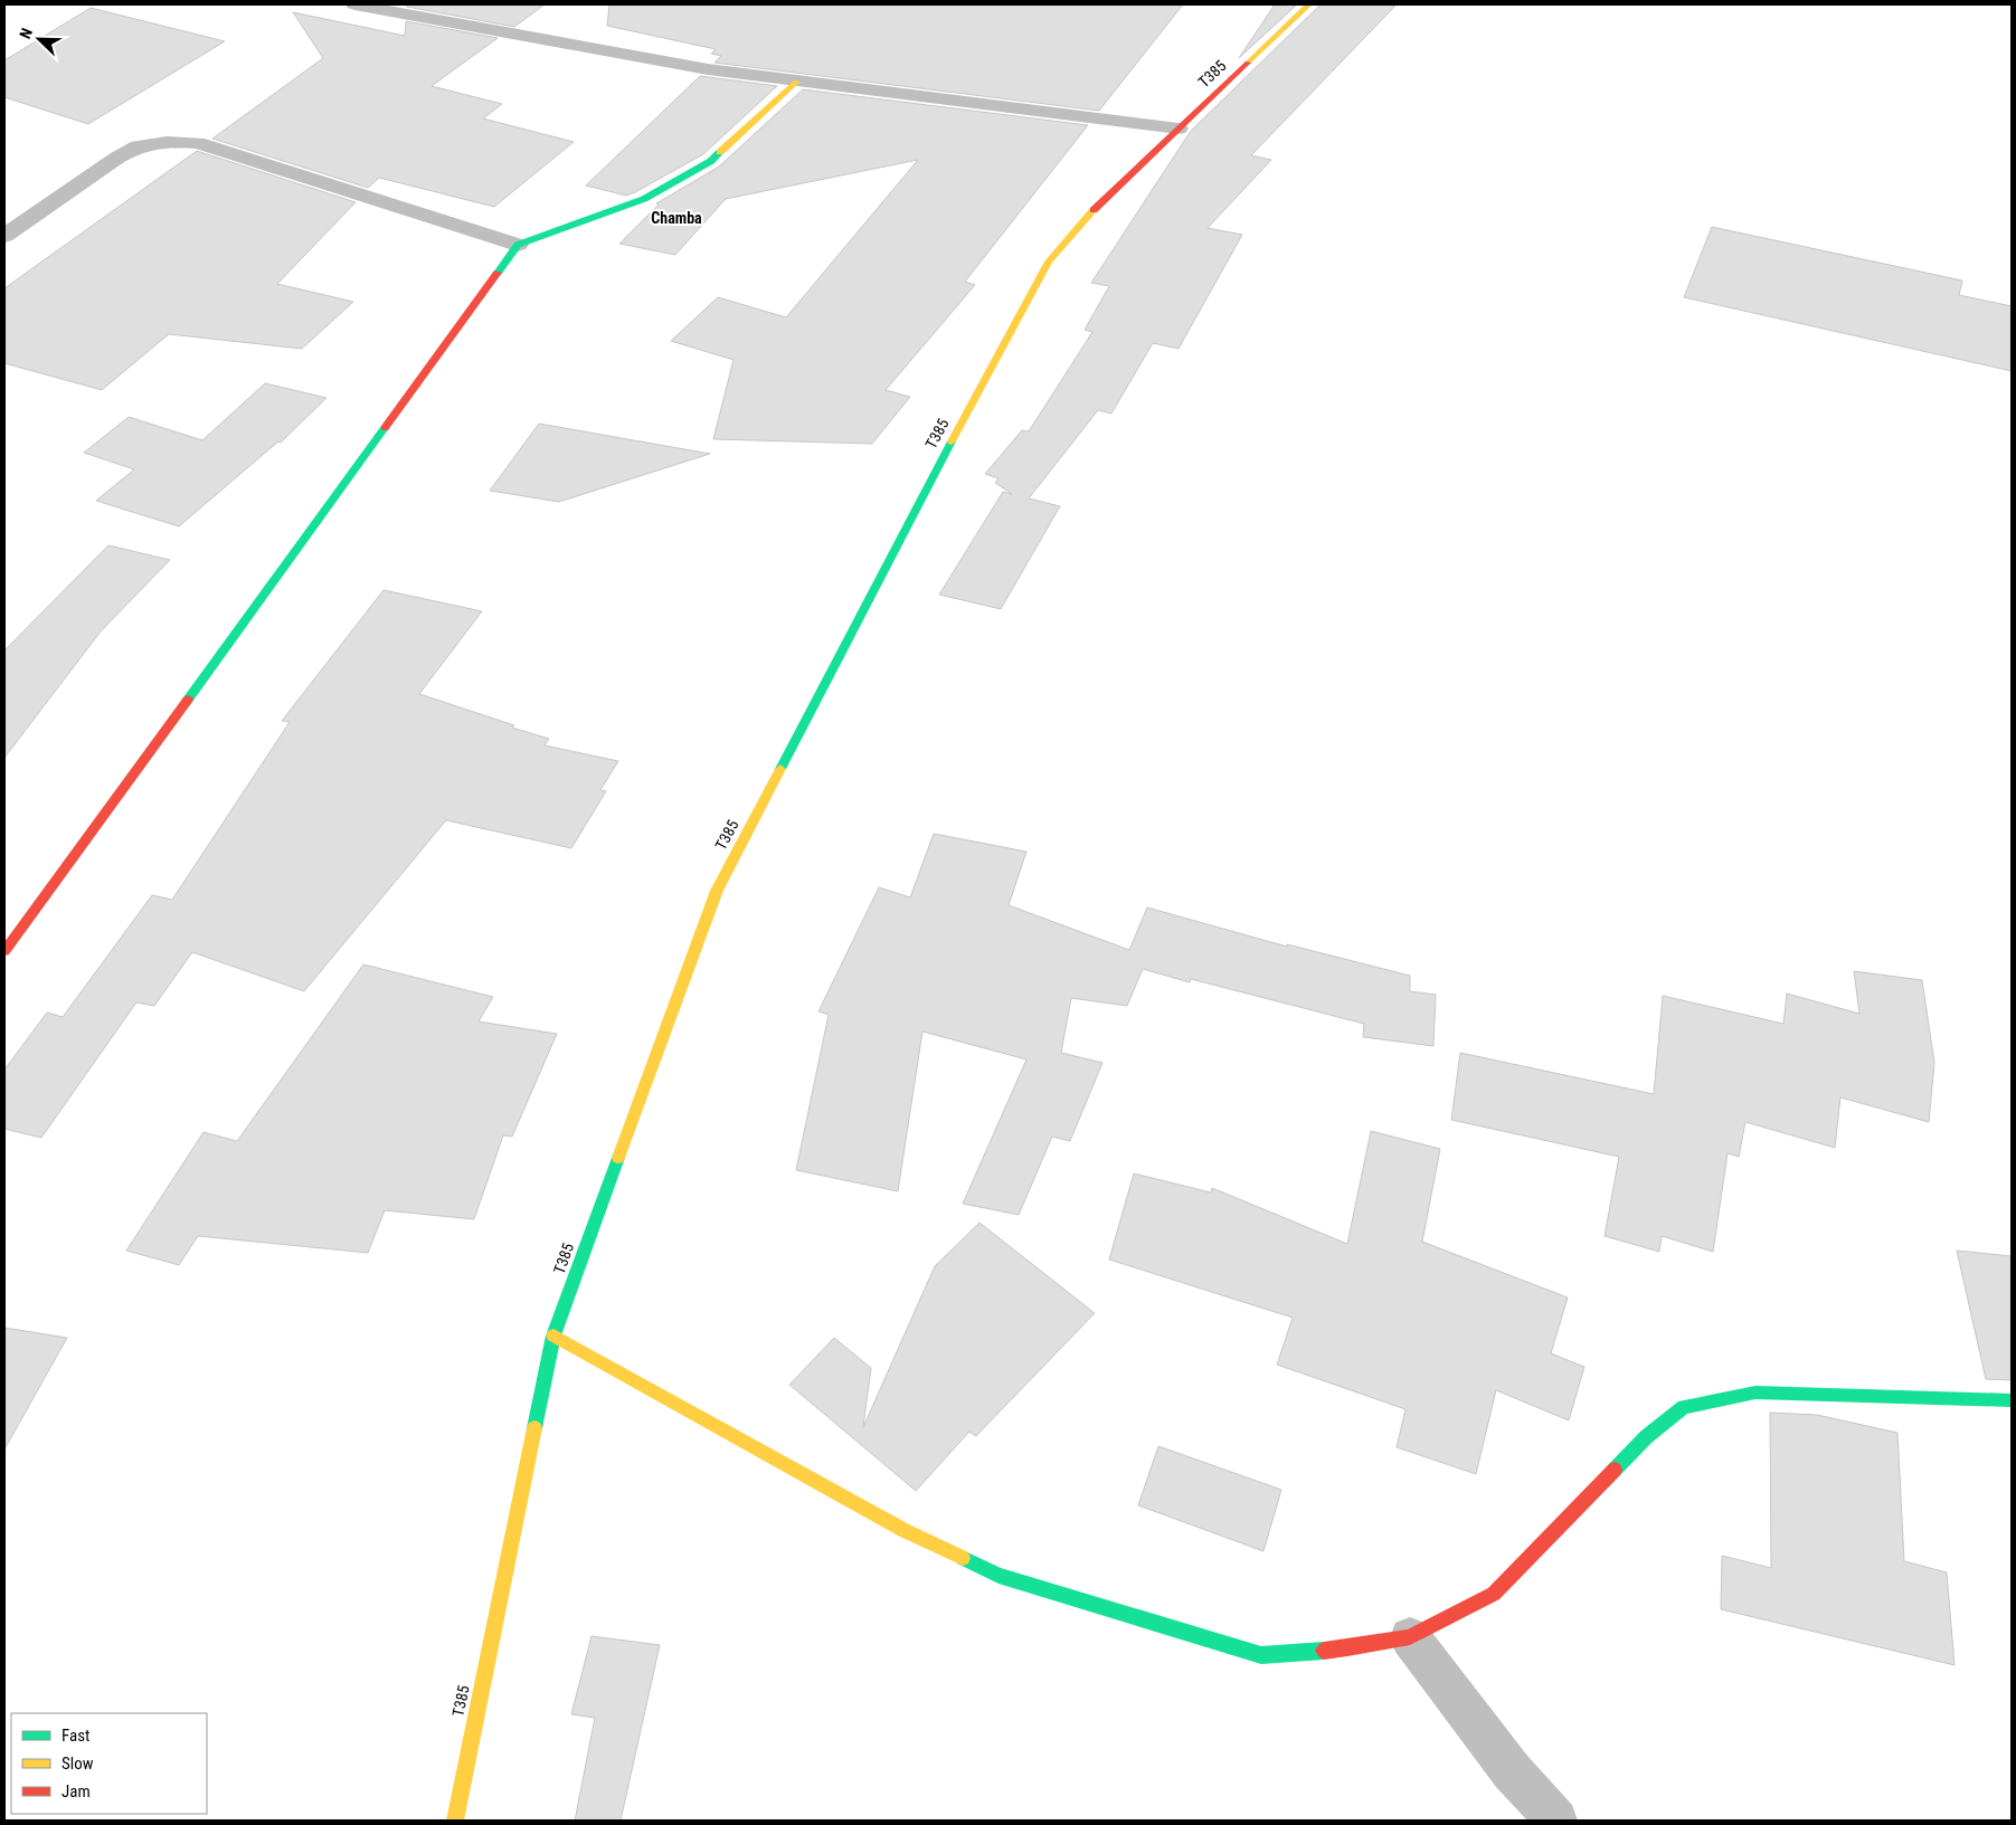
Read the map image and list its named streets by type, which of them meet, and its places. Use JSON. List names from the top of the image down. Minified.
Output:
{"streets":{"street":["T385"]},"districts":["Chamba"],"legend":["Fast","Slow","Jam"],"north":"top left"}
